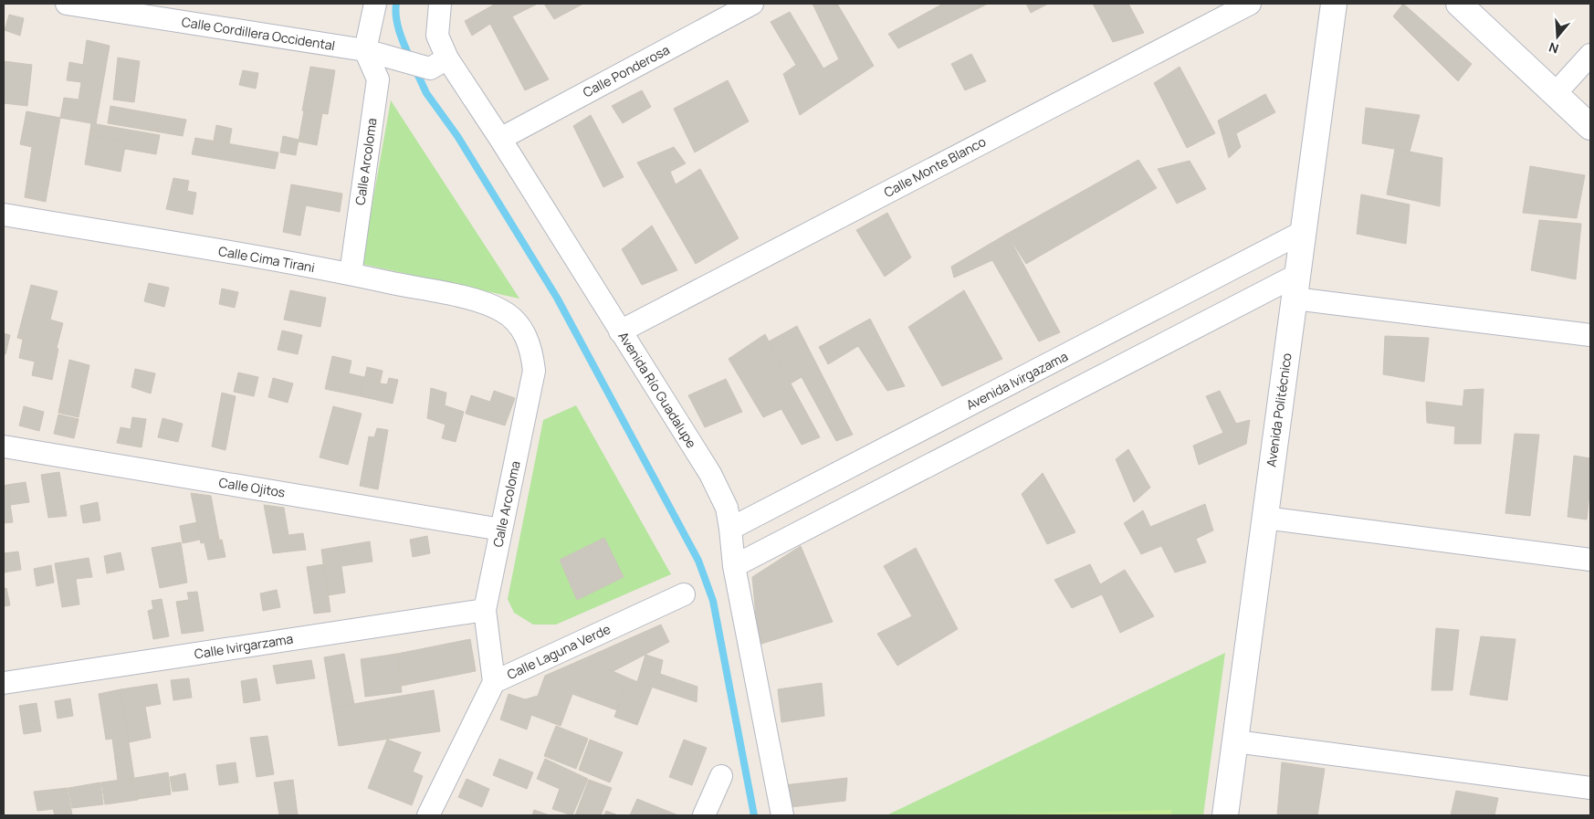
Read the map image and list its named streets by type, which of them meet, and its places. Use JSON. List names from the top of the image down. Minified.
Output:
{"streets":{"street":["Calle Cordillera Occidental","Calle Ponderosa","Calle Arcoloma","Calle Monte Blanco","Calle Cima Tirani","Avenida Ivirgazama","Avenida Río Guadalupe","Avenida Politécnico","Calle Ojitos","Calle Ivirgarzama","Calle Laguna Verde"]},"crossings":[["Calle Cordillera Occidental","Calle Arcoloma"],["Calle Cordillera Occidental","Avenida Río Guadalupe"],["Calle Ponderosa","Avenida Río Guadalupe"],["Calle Arcoloma","Calle Cima Tirani"],["Calle Arcoloma","Calle Ojitos"],["Calle Arcoloma","Calle Ivirgarzama"],["Calle Arcoloma","Calle Laguna Verde"],["Calle Monte Blanco","Avenida Río Guadalupe"],["Avenida Ivirgazama","Avenida Río Guadalupe"],["Avenida Ivirgazama","Avenida Politécnico"]],"north":"bottom"}
